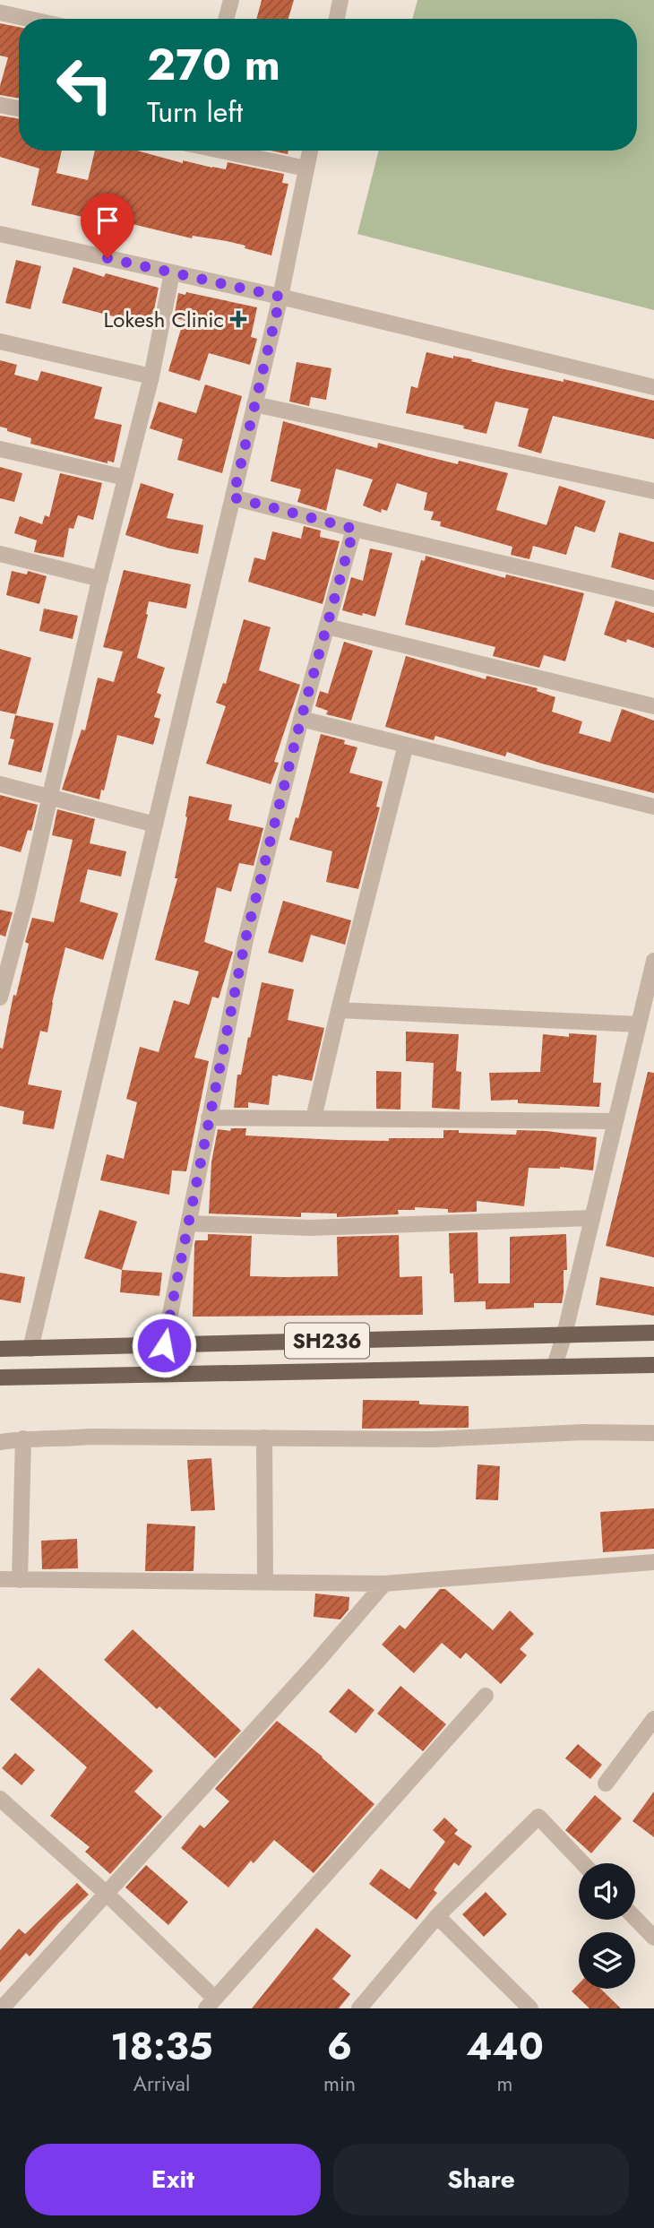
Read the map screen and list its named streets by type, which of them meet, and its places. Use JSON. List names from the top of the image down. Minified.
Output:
{"streets":{"main road":["SH236"]},"places":{"health":["Lokesh Clinic"]},"page":{"turn":["270 m","Turn left"],"eta":["18:35","Arrival","6","min","440","m"],"buttons":["Exit","Share"]}}
